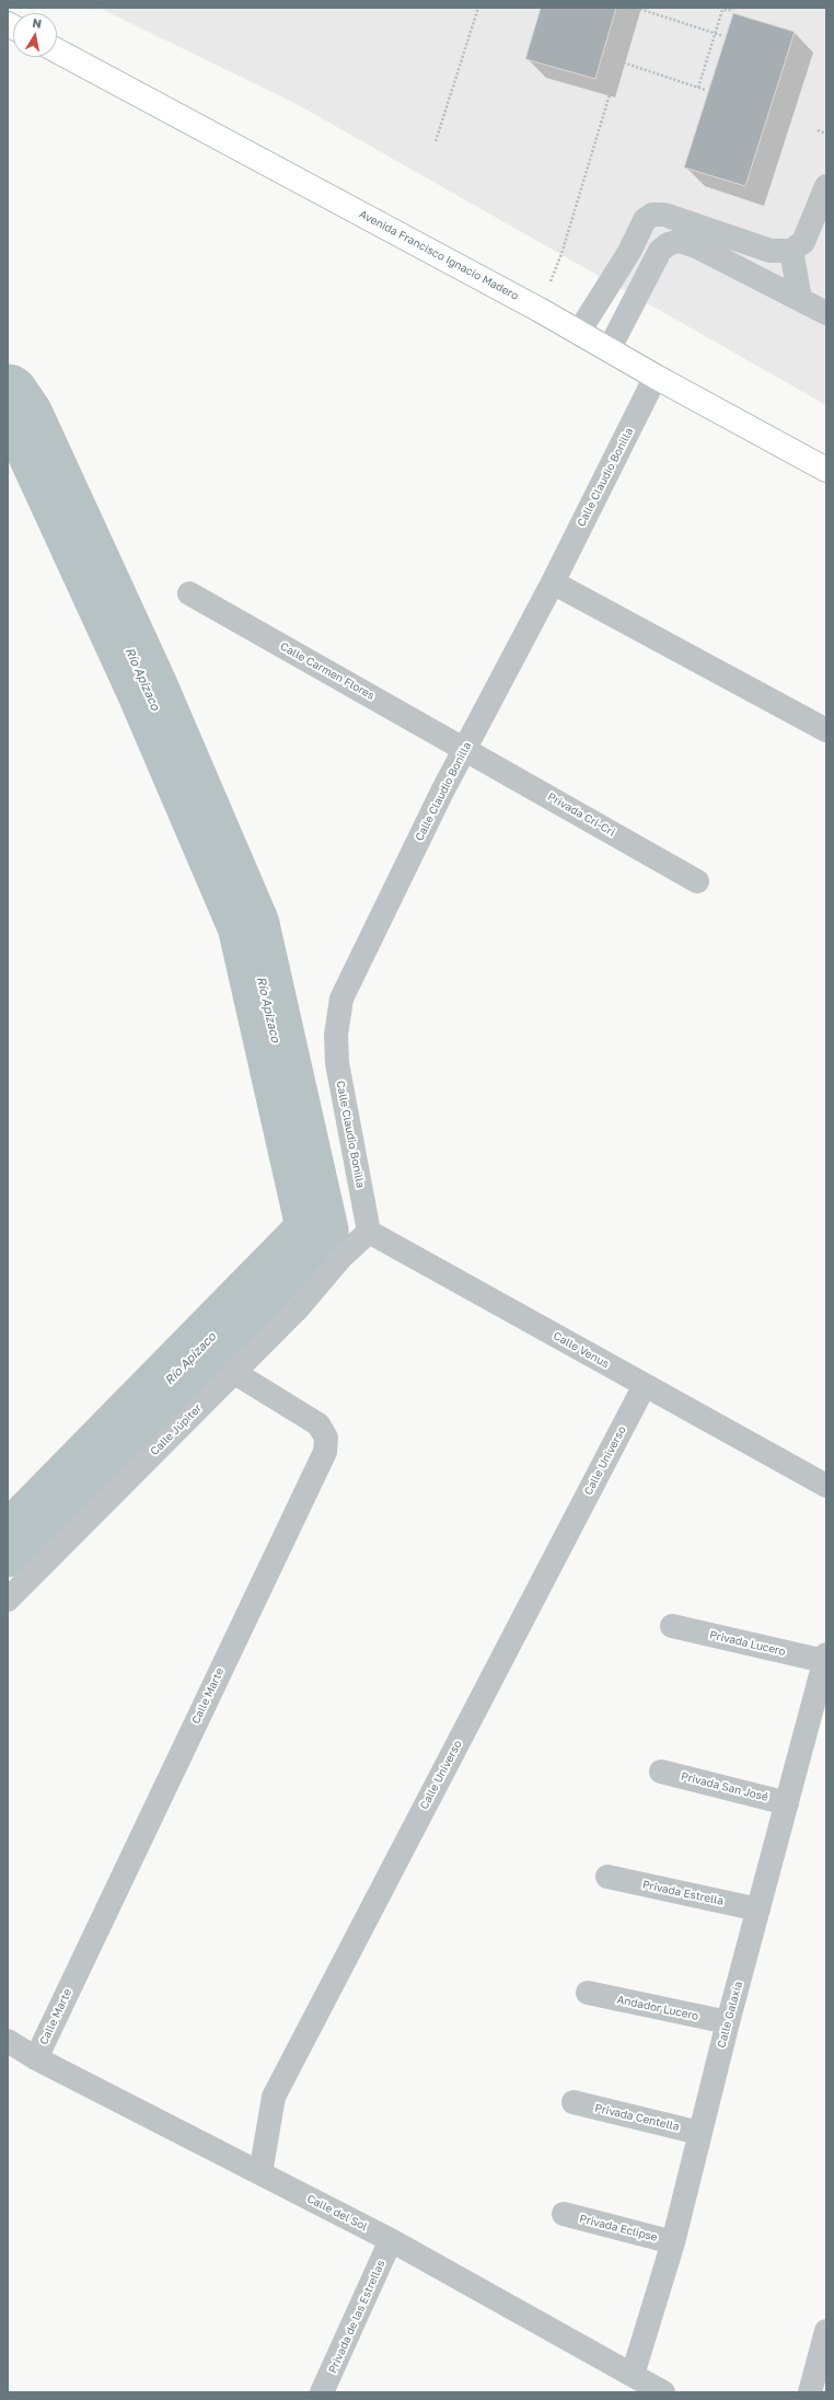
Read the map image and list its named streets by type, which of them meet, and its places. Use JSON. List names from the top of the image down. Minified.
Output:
{"streets":{"main road":["Avenida Francisco Ignacio Madero"],"street":["Calle Claudio Bonilla","Calle Carmen Flores","Privada Cri-Cri","Calle Venus","Calle Júpiter","Calle Universo","Privada Lucero","Calle Marte","Privada San José","Privada Estrella","Andador Lucero","Calle Galaxia","Privada Centella","Calle del Sol","Privada Eclipse","Privada de las Estrellas"]},"crossings":[["Avenida Francisco Ignacio Madero","Calle Claudio Bonilla"],["Calle Claudio Bonilla","Calle Carmen Flores"],["Calle Claudio Bonilla","Privada Cri-Cri"],["Calle Claudio Bonilla","Calle Venus"],["Calle Claudio Bonilla","Calle Júpiter"],["Calle Carmen Flores","Privada Cri-Cri"],["Calle Venus","Calle Júpiter"],["Calle Venus","Calle Universo"],["Calle Júpiter","Calle Marte"],["Calle Universo","Calle del Sol"],["Privada Lucero","Calle Galaxia"],["Calle Marte","Calle del Sol"],["Privada San José","Calle Galaxia"],["Privada Estrella","Calle Galaxia"],["Andador Lucero","Calle Galaxia"],["Calle Galaxia","Privada Centella"],["Calle Galaxia","Calle del Sol"],["Calle Galaxia","Privada Eclipse"],["Calle del Sol","Privada de las Estrellas"]],"water":["Río Apizaco"],"north":"top"}
